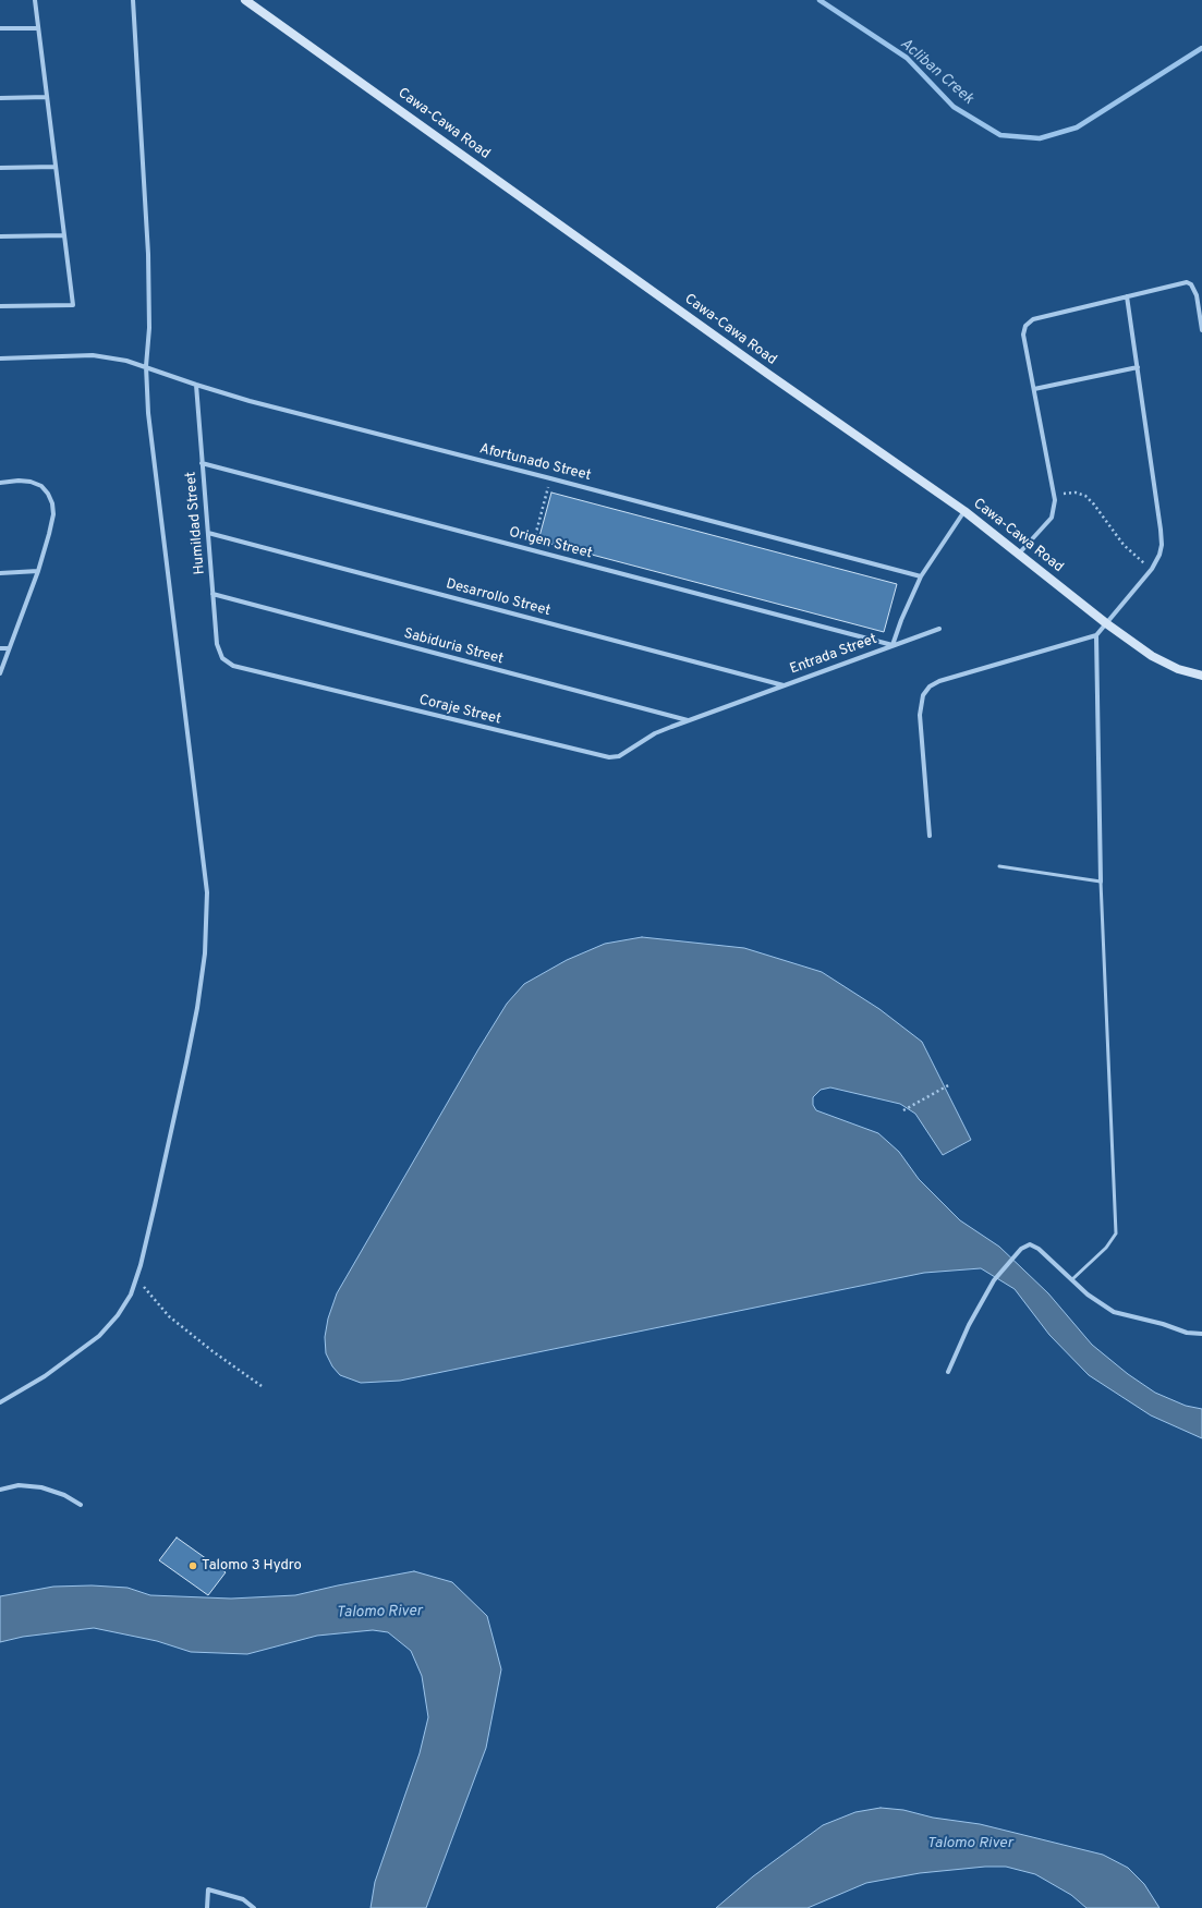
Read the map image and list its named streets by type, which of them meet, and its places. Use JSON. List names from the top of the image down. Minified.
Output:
{"streets":{"street":["Cawa-Cawa Road","Afortunado Street","Humildad Street","Origen Street","Desarrollo Street","Sabiduria Street","Entrada Street","Coraje Street"]},"crossings":[["Cawa-Cawa Road","Entrada Street"],["Afortunado Street","Humildad Street"],["Afortunado Street","Entrada Street"],["Humildad Street","Origen Street"],["Humildad Street","Desarrollo Street"],["Humildad Street","Sabiduria Street"],["Humildad Street","Coraje Street"],["Origen Street","Entrada Street"],["Desarrollo Street","Entrada Street"],["Sabiduria Street","Entrada Street"],["Sabiduria Street","Coraje Street"],["Entrada Street","Coraje Street"]],"water":["Acliban Creek","Talomo River"],"places":["Talomo 3 Hydro"]}
